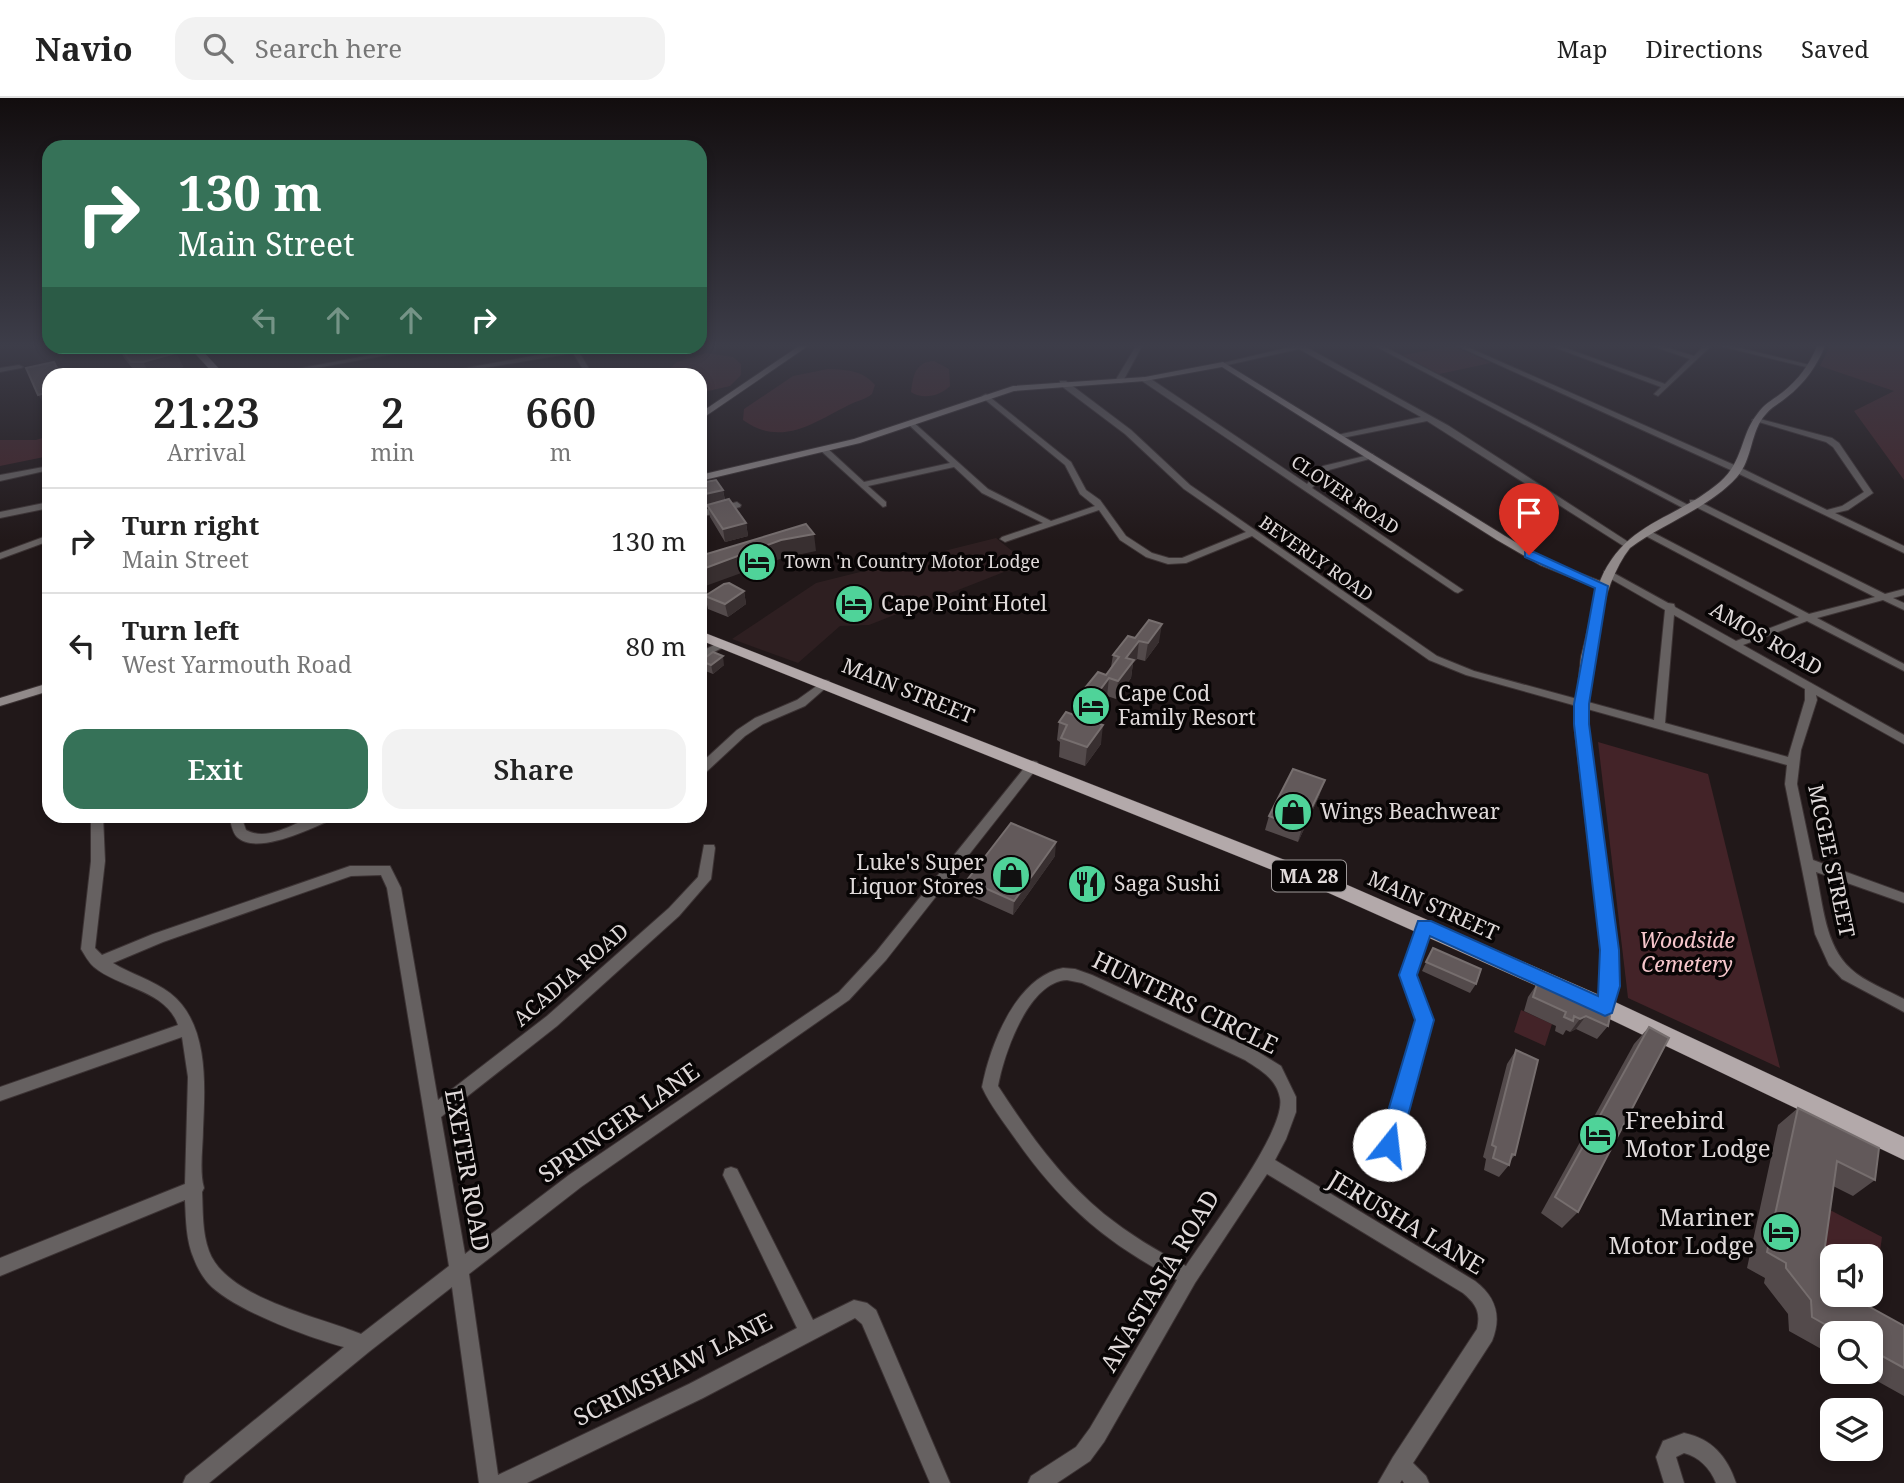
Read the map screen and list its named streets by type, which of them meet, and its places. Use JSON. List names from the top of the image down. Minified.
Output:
{"streets":{"main road":["MAIN STREET","MA 28"],"street":["CLOVER ROAD","BEVERLY ROAD","AMOS ROAD","MCGEE STREET","ACADIA ROAD","HUNTERS CIRCLE","SPRINGER LANE","EXETER ROAD","JERUSHA LANE","ANASTASIA ROAD","SCRIMSHAW LANE"]},"crossings":[["BEVERLY ROAD","MCGEE STREET"],["AMOS ROAD","MCGEE STREET"],["MAIN STREET","SPRINGER LANE"],["ACADIA ROAD","EXETER ROAD"],["HUNTERS CIRCLE","ANASTASIA ROAD"],["SPRINGER LANE","EXETER ROAD"],["JERUSHA LANE","ANASTASIA ROAD"]],"parks":["Woodside Cemetery"],"places":{"hotel":["Town 'n Country Motor Lodge","Cape Point Hotel","Cape Cod Family Resort","Freebird Motor Lodge","Mariner Motor Lodge"],"shop":["Wings Beachwear","Luke's Super Liquor Stores"],"restaurant":["Saga Sushi"]},"page":{"header":"Navio","search":"Search here","nav":["Map","Directions","Saved"],"turn":["130 m","Main Street"],"eta":["21:23","Arrival","2","min","660","m"],"list":[{"name":"Turn right","note":"Main Street","value":"130 m"},{"name":"Turn left","note":"West Yarmouth Road","value":"80 m"}],"buttons":["Exit","Share"]}}
